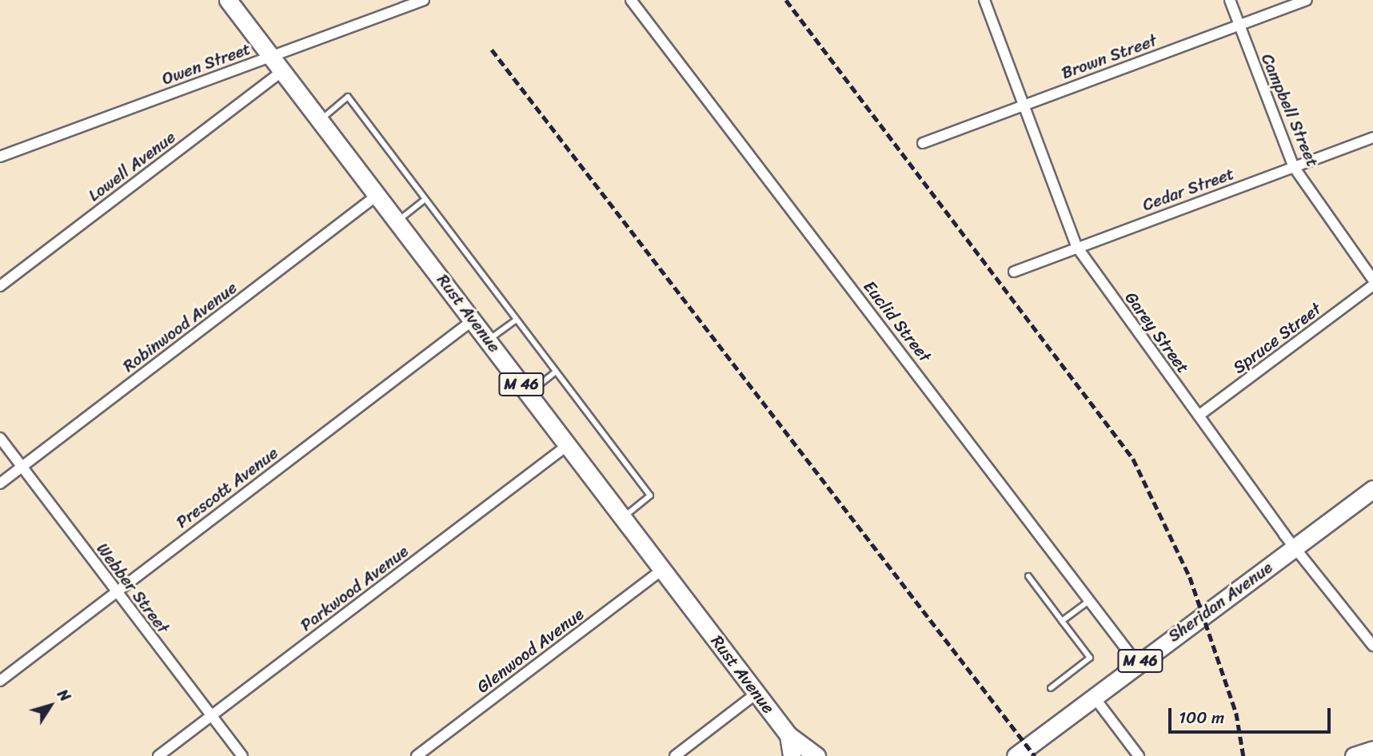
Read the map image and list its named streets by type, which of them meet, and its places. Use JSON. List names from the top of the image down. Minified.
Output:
{"streets":{"highway":["Rust Avenue","M 46","Sheridan Avenue"],"street":["Brown Street","Owen Street","Campbell Street","Lowell Avenue","Cedar Street","Euclid Street","Robinwood Avenue","Garey Street","Spruce Street","Prescott Avenue","Webber Street","Parkwood Avenue","Glenwood Avenue"]},"crossings":[["Brown Street","Campbell Street"],["Brown Street","Garey Street"],["Owen Street","Rust Avenue"],["Campbell Street","Cedar Street"],["Lowell Avenue","Rust Avenue"],["Cedar Street","Garey Street"],["Rust Avenue","Robinwood Avenue"],["Rust Avenue","Prescott Avenue"],["Rust Avenue","Parkwood Avenue"],["Rust Avenue","Glenwood Avenue"],["Euclid Street","Sheridan Avenue"],["Robinwood Avenue","Webber Street"],["Garey Street","Spruce Street"],["Garey Street","Sheridan Avenue"],["Prescott Avenue","Webber Street"],["Webber Street","Parkwood Avenue"]],"scale_bar":"100 m","north":"top right"}
